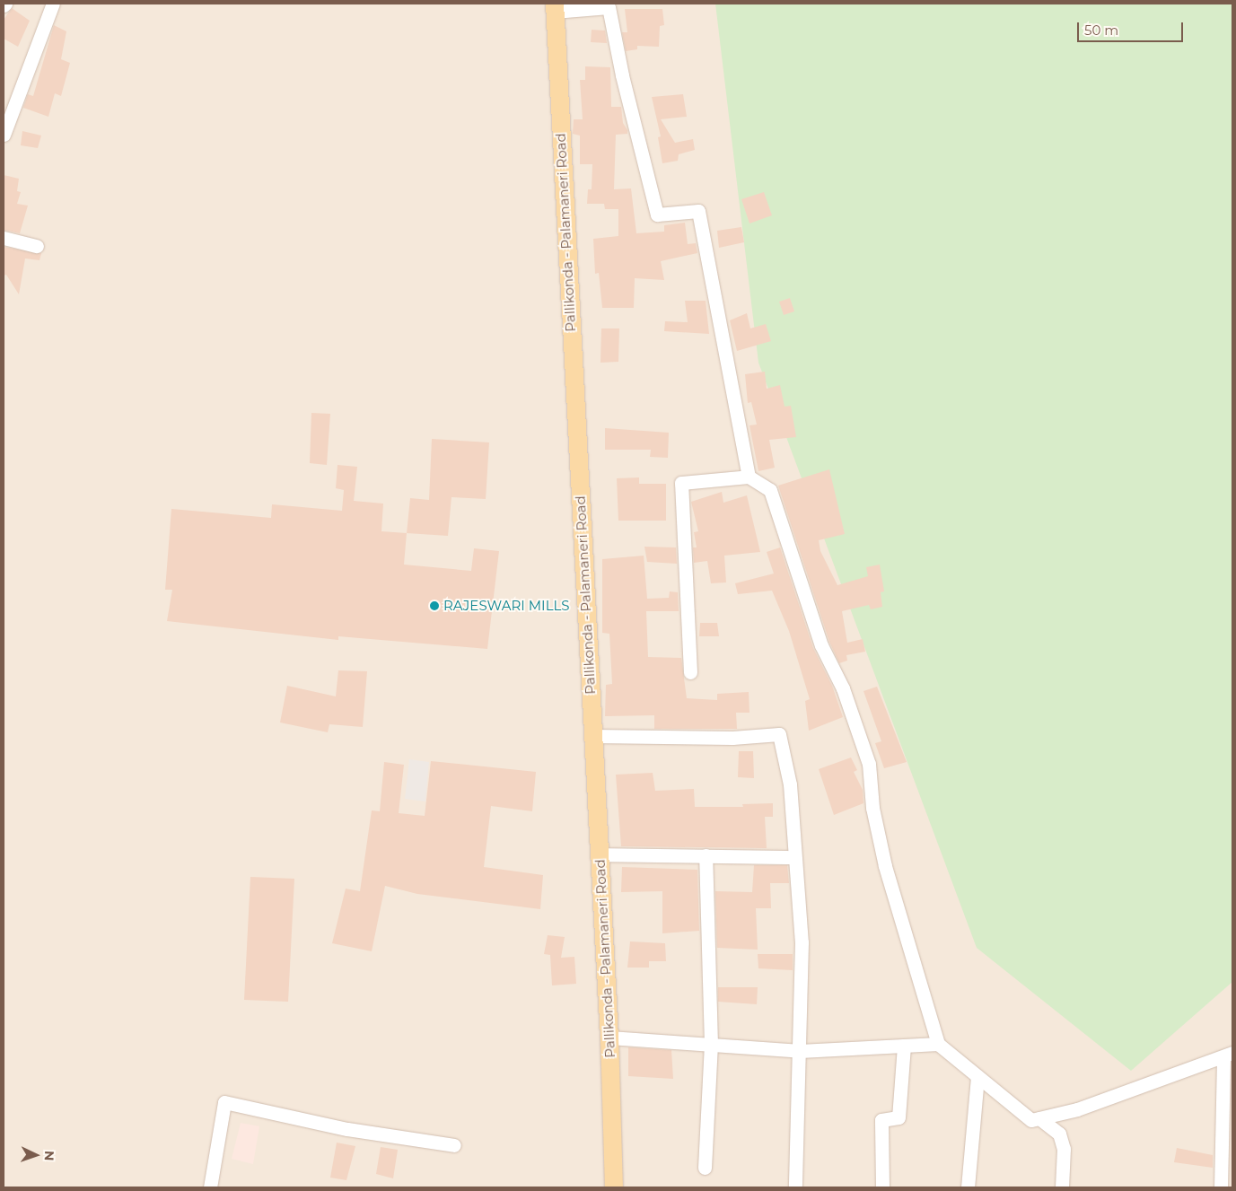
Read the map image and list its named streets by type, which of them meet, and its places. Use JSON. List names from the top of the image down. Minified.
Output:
{"streets":{"main road":["Pallikonda - Palamaneri Road"]},"places":["RAJESWARI MILLS"],"scale_bar":"50 m","north":"right"}
